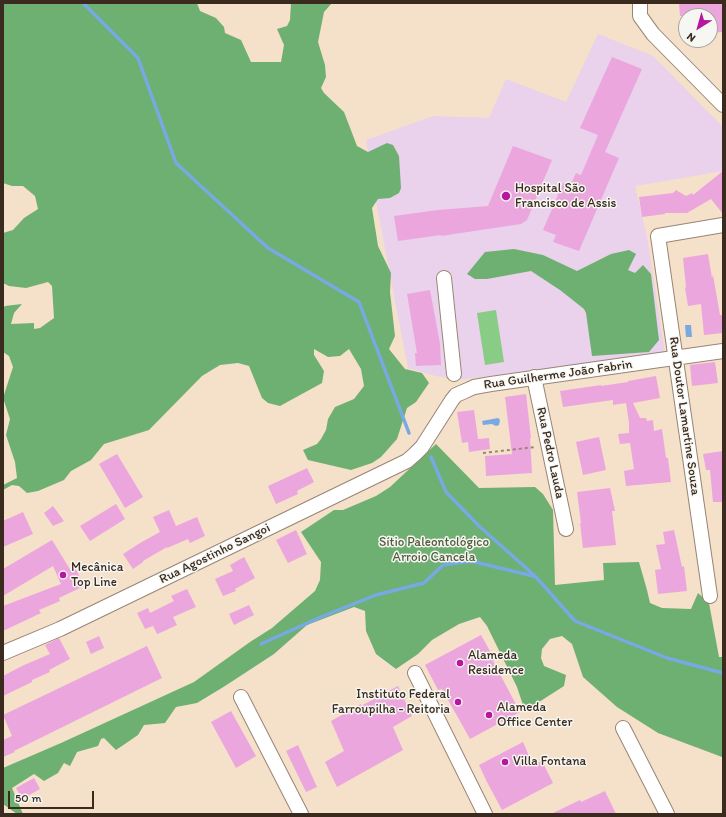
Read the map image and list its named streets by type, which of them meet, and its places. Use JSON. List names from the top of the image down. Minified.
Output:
{"streets":{"street":["Rua Guilherme João Fabrin","Rua Doutor Lamartine Souza","Rua Pedro Lauda","Rua Agostinho Sangoi"]},"crossings":[["Rua Guilherme João Fabrin","Rua Doutor Lamartine Souza"],["Rua Guilherme João Fabrin","Rua Pedro Lauda"],["Rua Guilherme João Fabrin","Rua Agostinho Sangoi"]],"parks":["Sítio Paleontológico Arroio Cancela"],"places":["Hospital São Francisco de Assis","Mecânica Top Line","Alameda Residence","Instituto Federal Farroupilha - Reitoria","Alameda Office Center","Villa Fontana"],"scale_bar":"50 m","north":"bottom left"}
